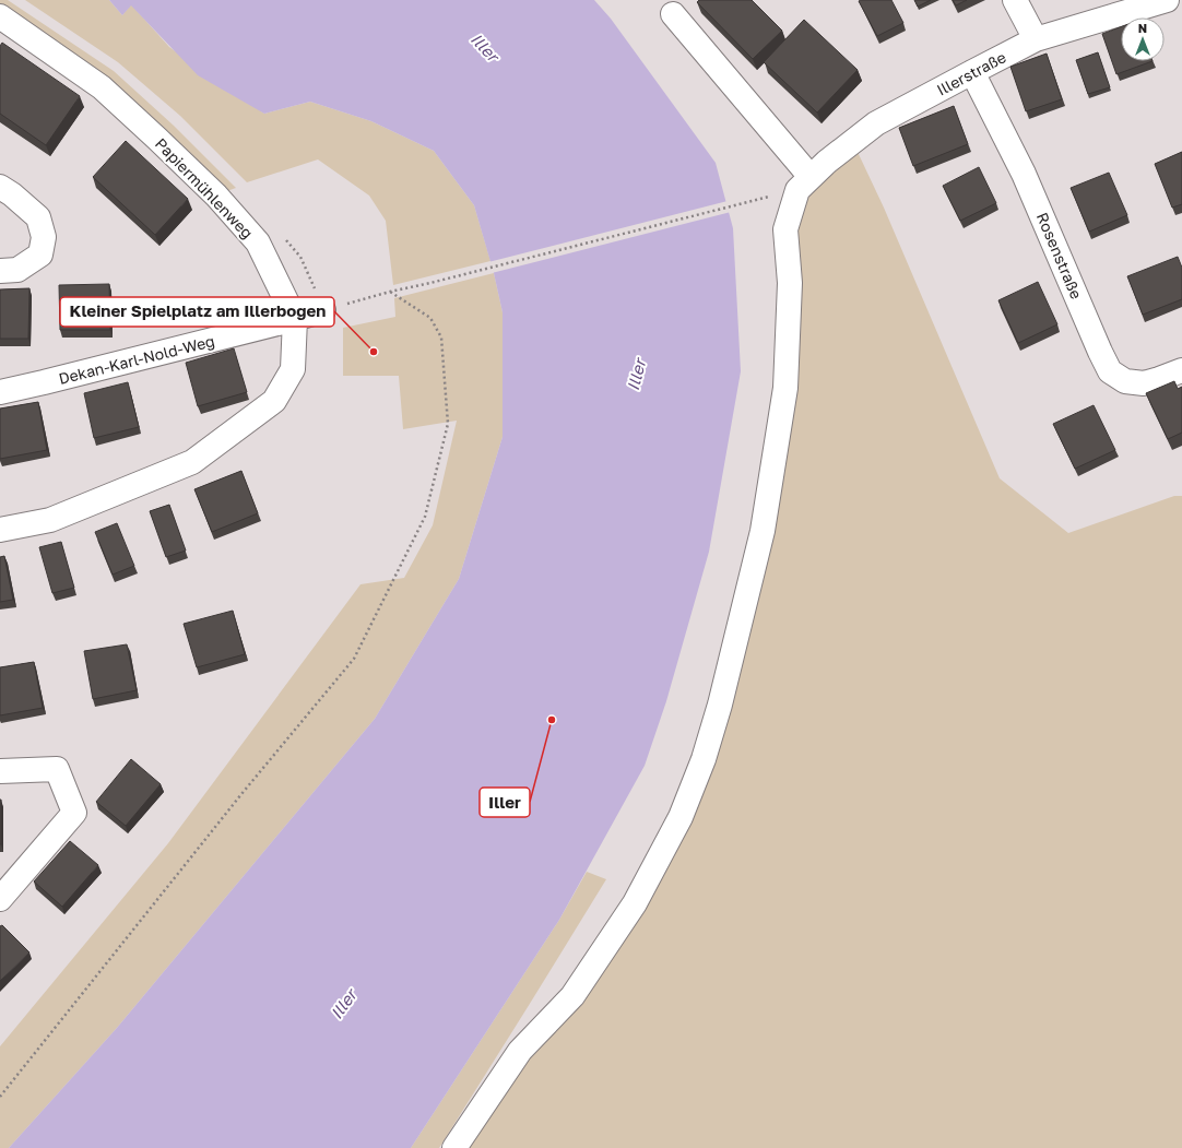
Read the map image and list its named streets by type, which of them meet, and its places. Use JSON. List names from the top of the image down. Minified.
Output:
{"streets":{"street":["Illerstraße","Papiermühlenweg","Rosenstraße","Dekan-Karl-Nold-Weg"]},"crossings":[["Illerstraße","Rosenstraße"],["Papiermühlenweg","Dekan-Karl-Nold-Weg"]],"water":["Iller"],"places":["Kleiner Spielplatz am Illerbogen","Iller"],"north":"top"}
